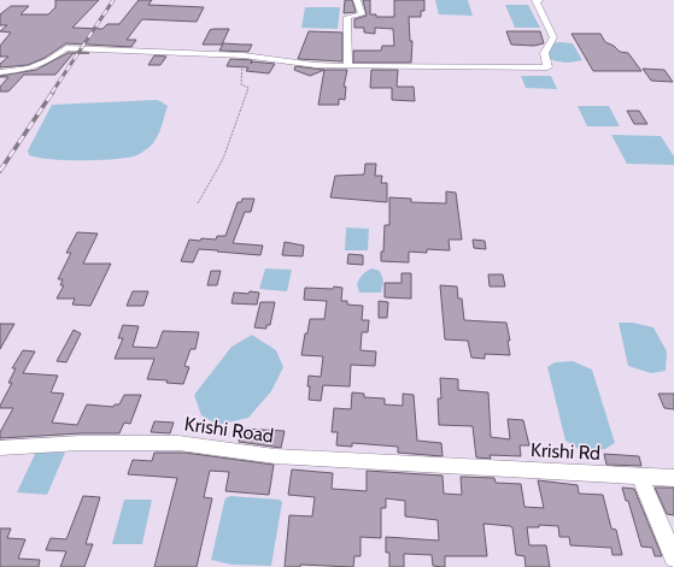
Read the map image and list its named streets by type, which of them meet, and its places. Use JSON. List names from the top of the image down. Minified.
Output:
{"streets":{"street":["Krishi Road","Krishi Rd"]},"crossings":[["Krishi Road","Krishi Rd"]]}
